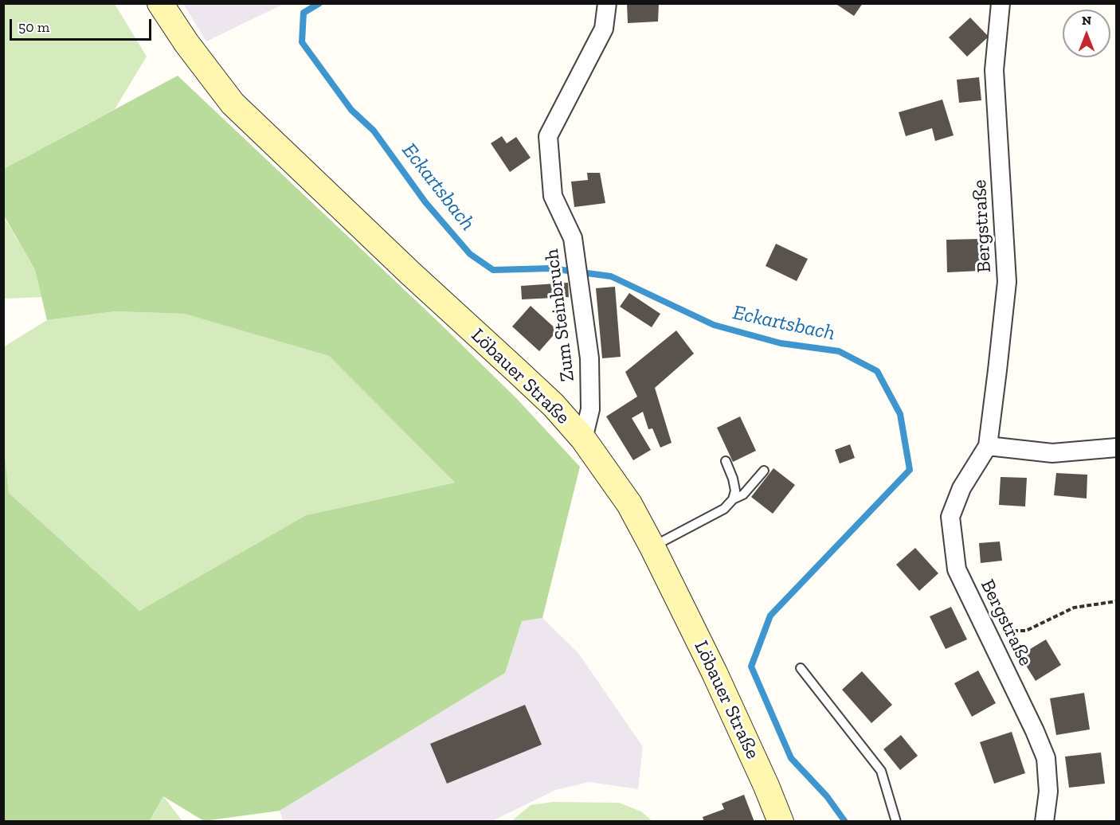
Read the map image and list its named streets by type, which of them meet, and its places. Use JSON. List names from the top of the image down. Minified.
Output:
{"streets":{"main road":["Löbauer Straße"],"street":["Bergstraße","Zum Steinbruch"]},"crossings":[["Zum Steinbruch","Löbauer Straße"]],"water":["Eckartsbach"],"scale_bar":"50 m","north":"top"}
